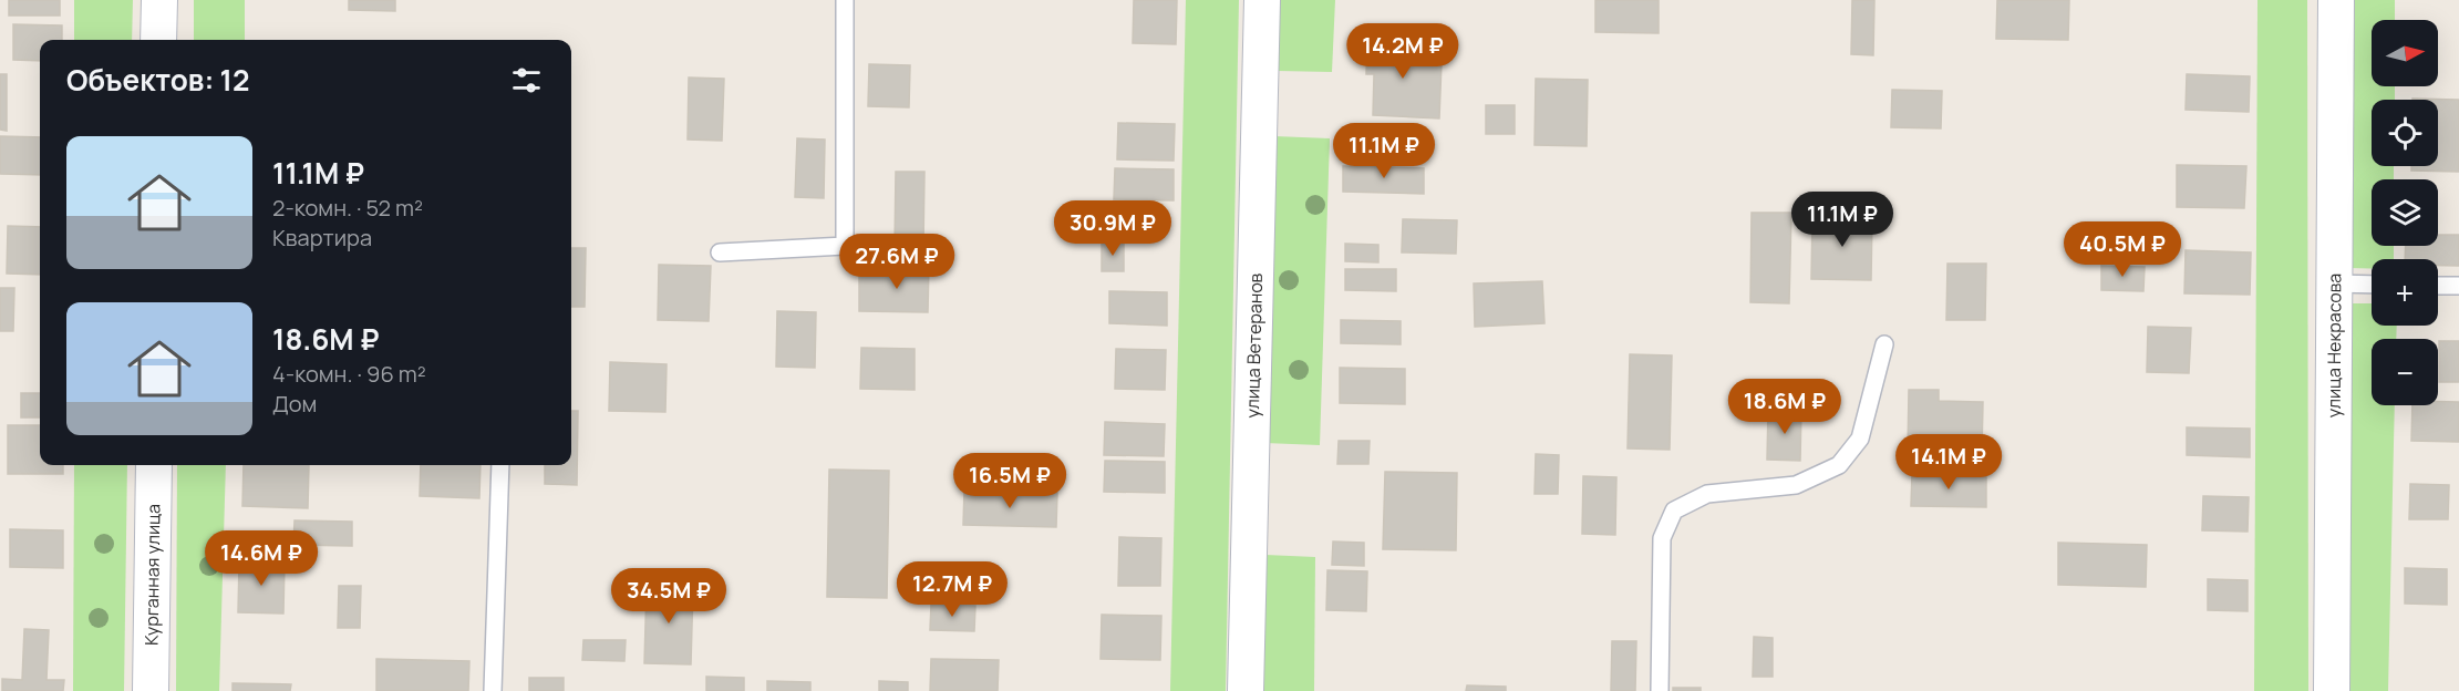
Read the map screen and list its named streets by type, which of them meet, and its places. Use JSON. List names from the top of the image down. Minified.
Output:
{"streets":{"street":["улица Ветеранов","улица Некрасова","Курганная улица"]},"north":"right","page":{"map_buttons":["+","−"],"price":["14.2M ₽","11.1M ₽","11.1M ₽","30.9M ₽","40.5M ₽","27.6M ₽","18.6M ₽","14.1M ₽","16.5M ₽","14.6M ₽","12.7M ₽","34.5M ₽"],"heading":"Объектов: 12","list":[{"name":"11.1M ₽","note":"2-комн. · 52 m² · Квартира"},{"name":"18.6M ₽","note":"4-комн. · 96 m² · Дом"}]}}
